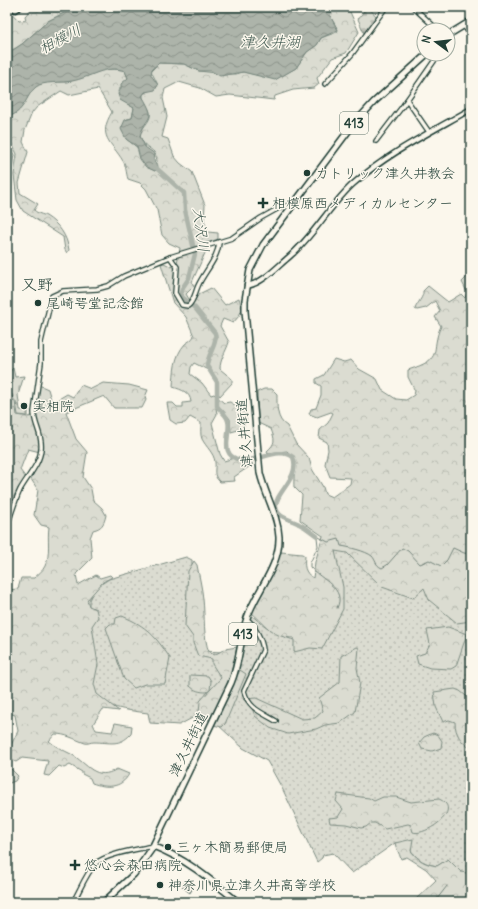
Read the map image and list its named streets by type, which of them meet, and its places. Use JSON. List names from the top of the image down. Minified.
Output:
{"streets":{"highway":["413","津久井街道"]},"districts":["又野"],"water":["相模川","津久井湖","大沢川"],"places":{"other":["カトリック津久井教会","尾崎咢堂記念館","実相院","三ヶ木簡易郵便局","神奈川県立津久井高等学校"],"health":["相模原西メディカルセンター","悠心会森田病院"]},"north":"left"}
